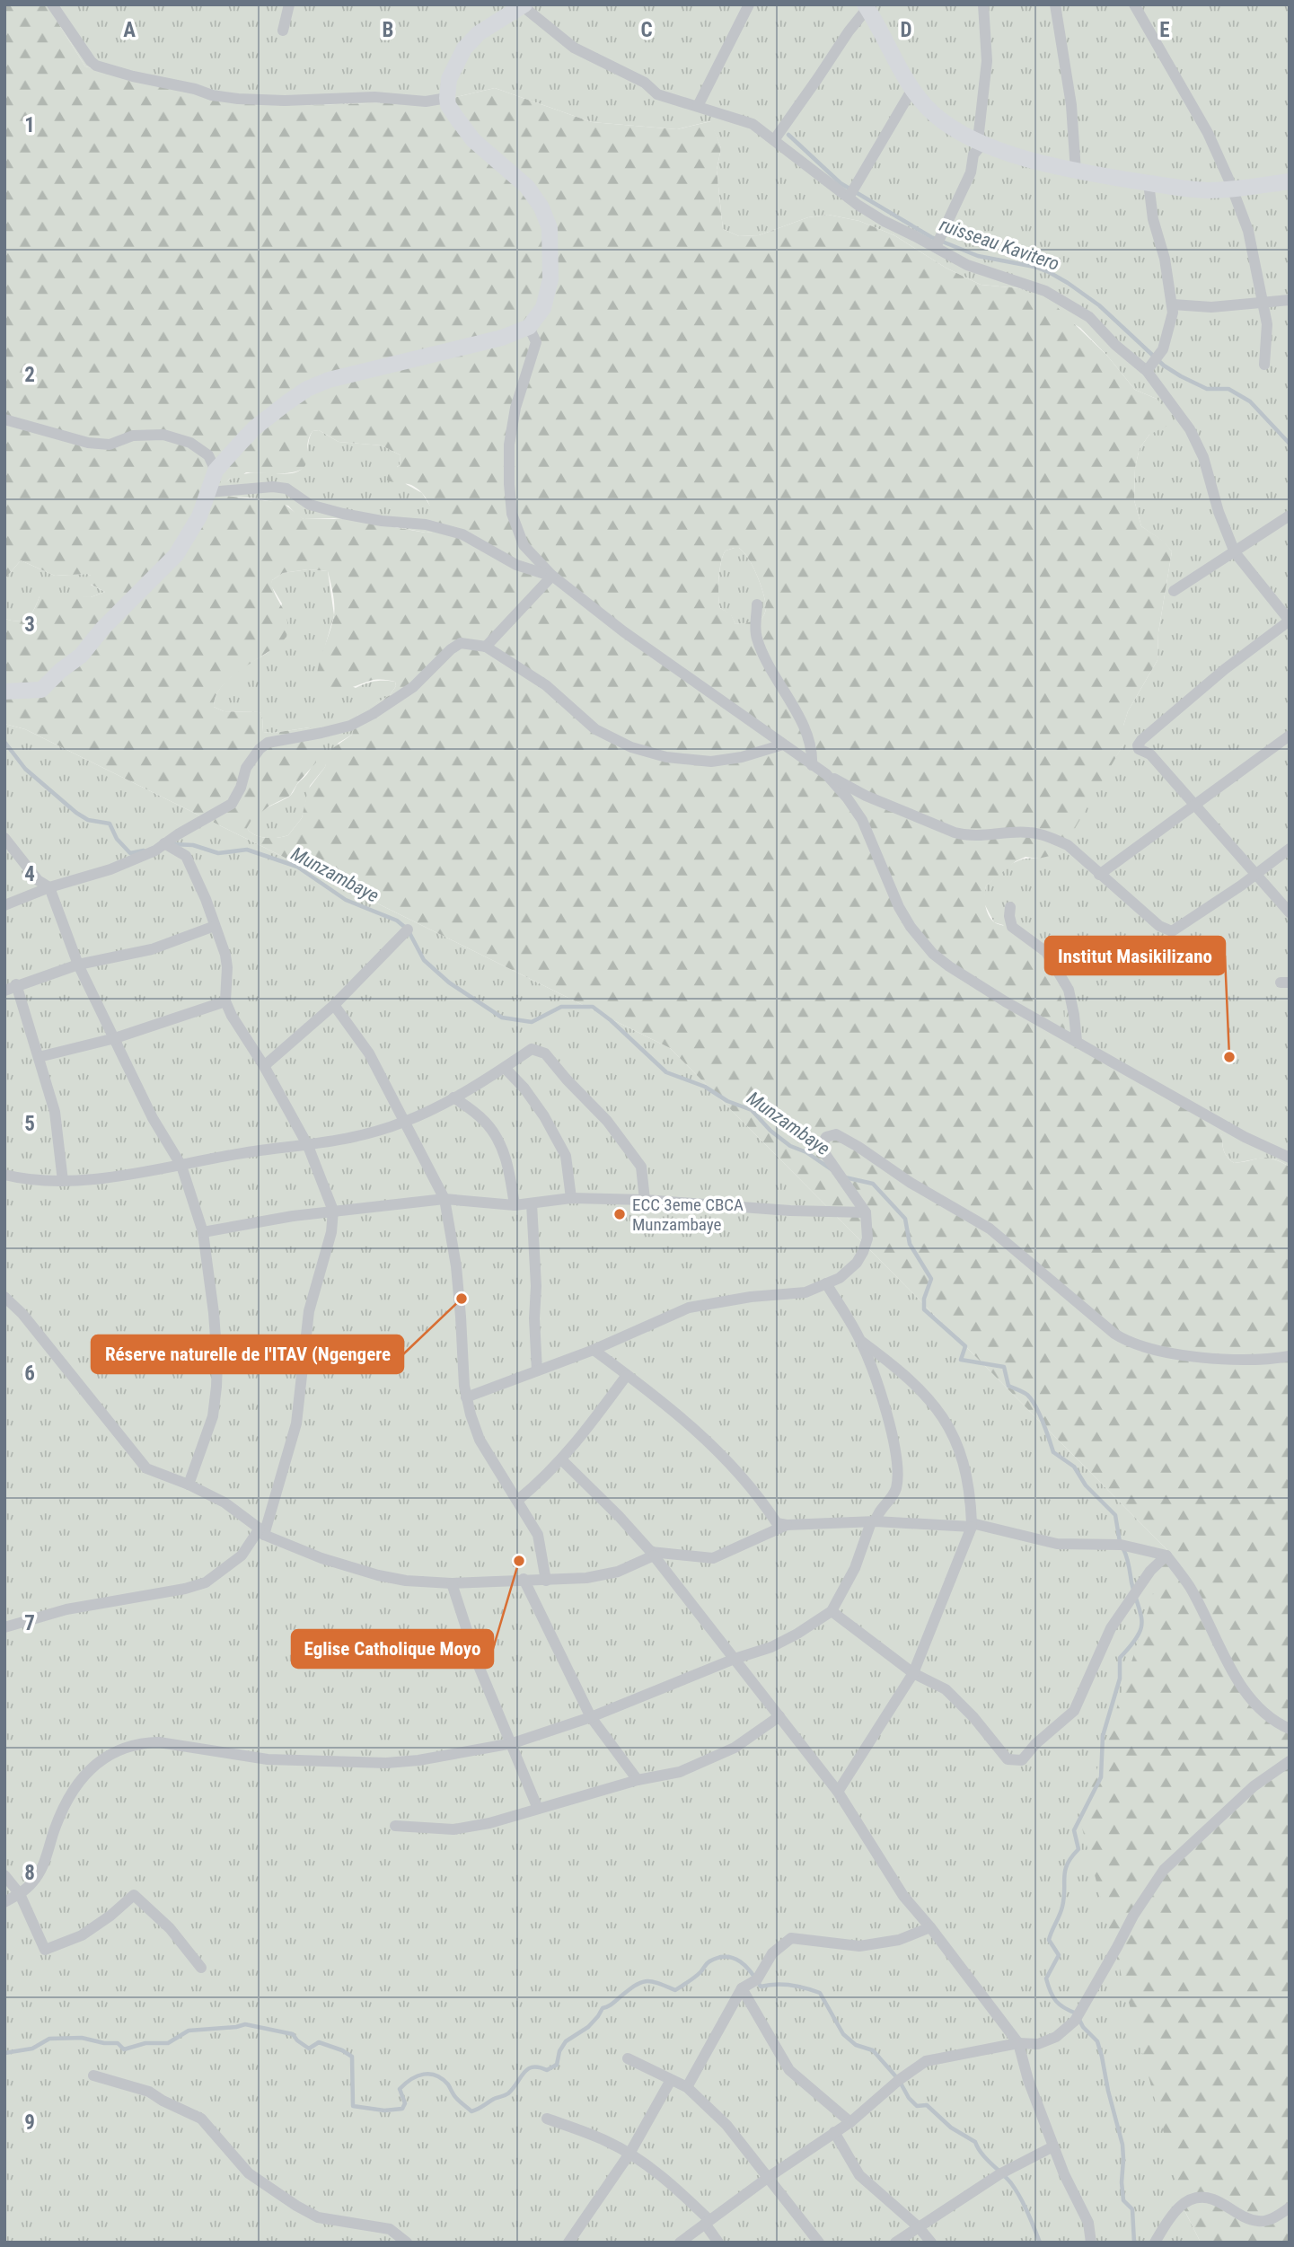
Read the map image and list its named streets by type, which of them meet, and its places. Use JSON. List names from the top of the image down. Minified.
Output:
{"water":["ruisseau Kavitero","Munzambaye"],"places":["Institut Masikilizano","ECC 3eme CBCA Munzambaye","Réserve naturelle de l'ITAV (Ngengere","Eglise Catholique Moyo"],"grid":{"columns":["A","B","C","D","E"],"rows":["1","2","3","4","5","6","7","8","9"]}}
